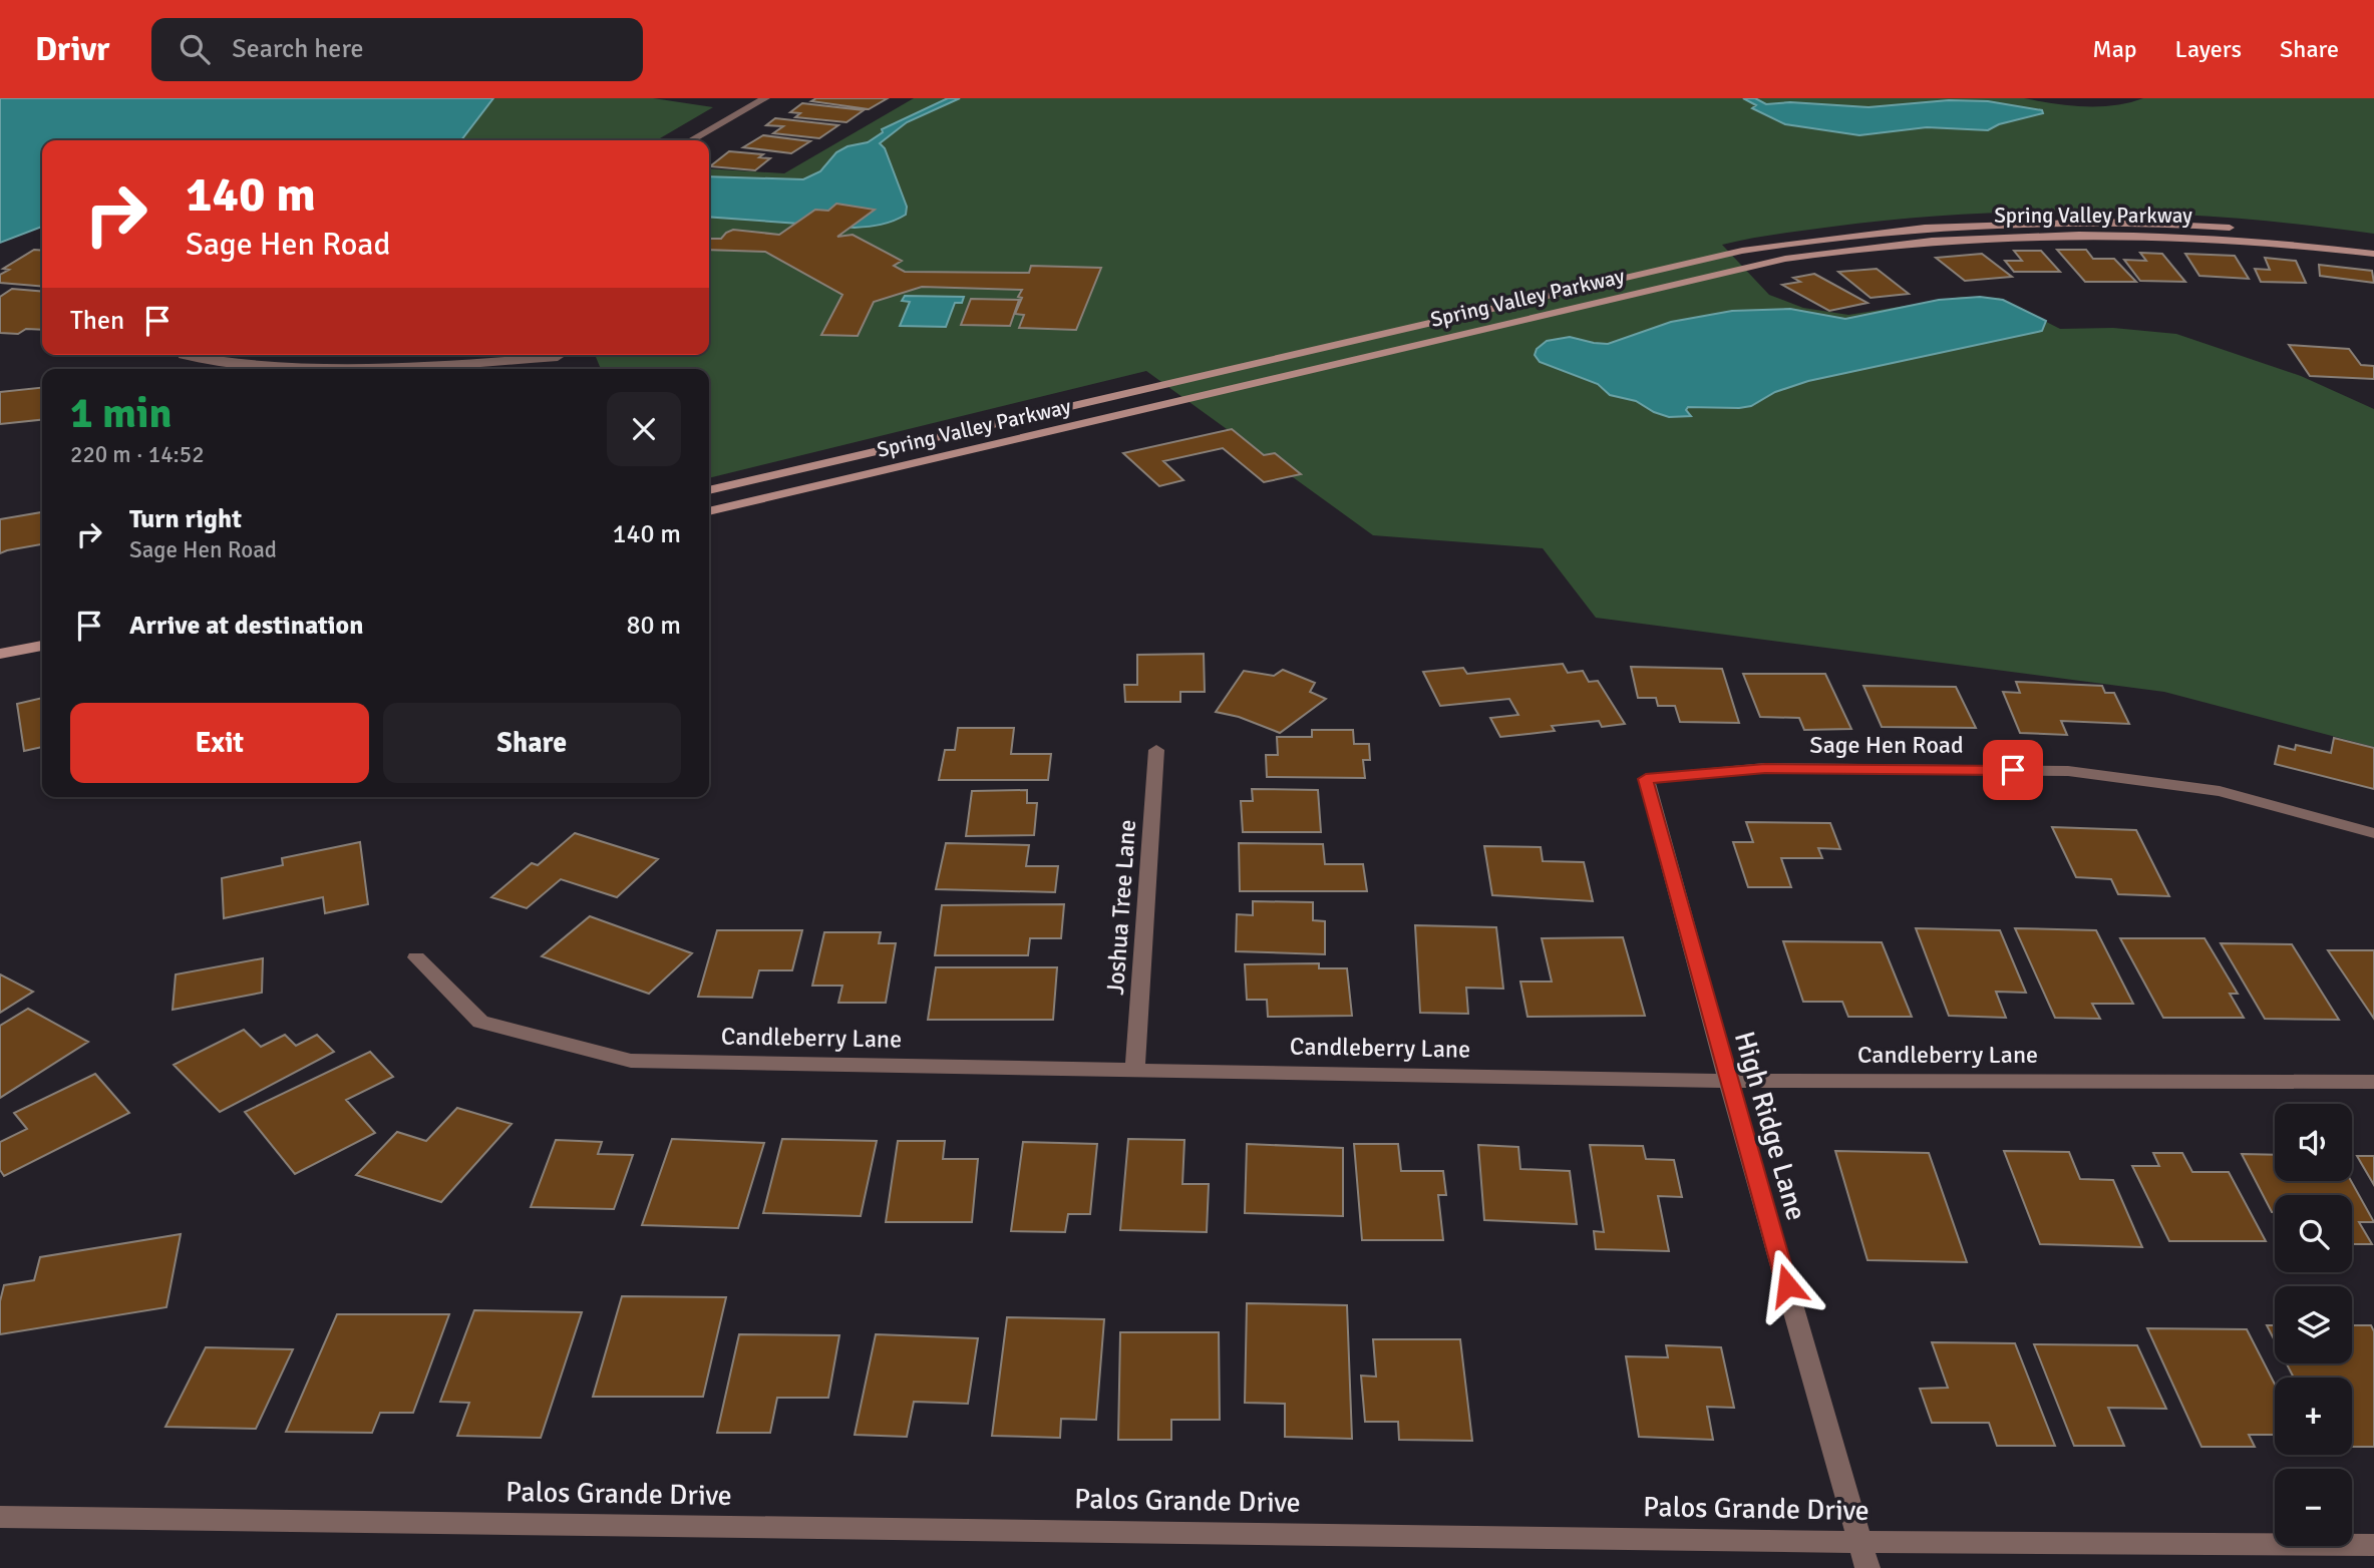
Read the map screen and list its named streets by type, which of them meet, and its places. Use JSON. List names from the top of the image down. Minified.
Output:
{"streets":{"street":["Spring Valley Parkway","Sage Hen Road","Joshua Tree Lane","Candleberry Lane","High Ridge Lane","Palos Grande Drive"]},"crossings":[["Sage Hen Road","High Ridge Lane"],["Joshua Tree Lane","Candleberry Lane"],["Candleberry Lane","High Ridge Lane"],["High Ridge Lane","Palos Grande Drive"]],"page":{"header":"Drivr","search":"Search here","nav":["Map","Layers","Share"],"turn":["140 m","Sage Hen Road"],"then":"Then","heading":["1 min","220 m · 14:52"],"list":[{"name":"Turn right","note":"Sage Hen Road","value":"140 m"},{"name":"Arrive at destination","value":"80 m"}],"buttons":["Exit","Share"],"map_buttons":["+","−"]}}
